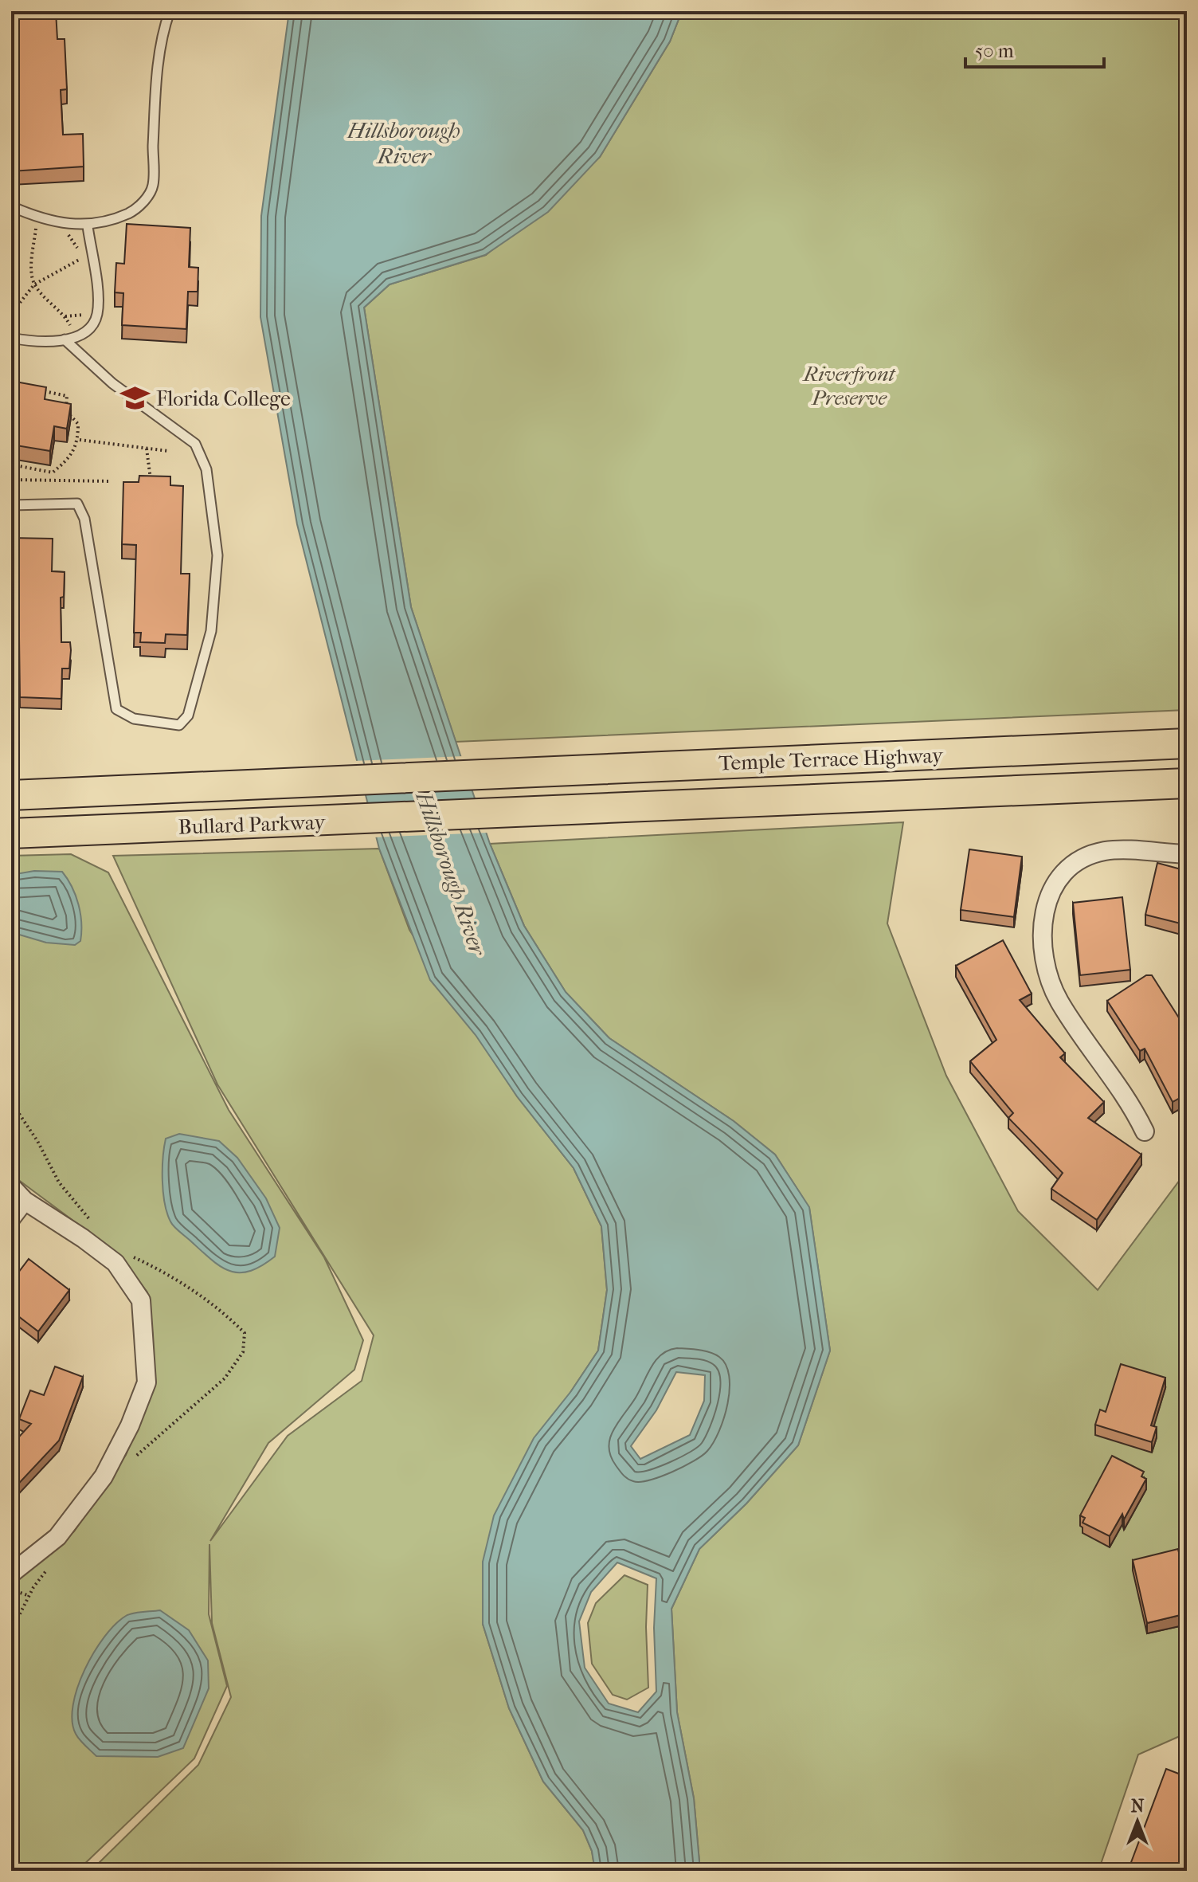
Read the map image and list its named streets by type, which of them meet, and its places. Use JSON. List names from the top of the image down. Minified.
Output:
{"streets":{"main road":["Temple Terrace Highway","Bullard Parkway"]},"crossings":[["Temple Terrace Highway","Bullard Parkway"]],"water":["Hillsborough River"],"parks":["Riverfront Preserve"],"places":{"school or university":["Florida College"]},"scale_bar":"50 m","north":"top"}
